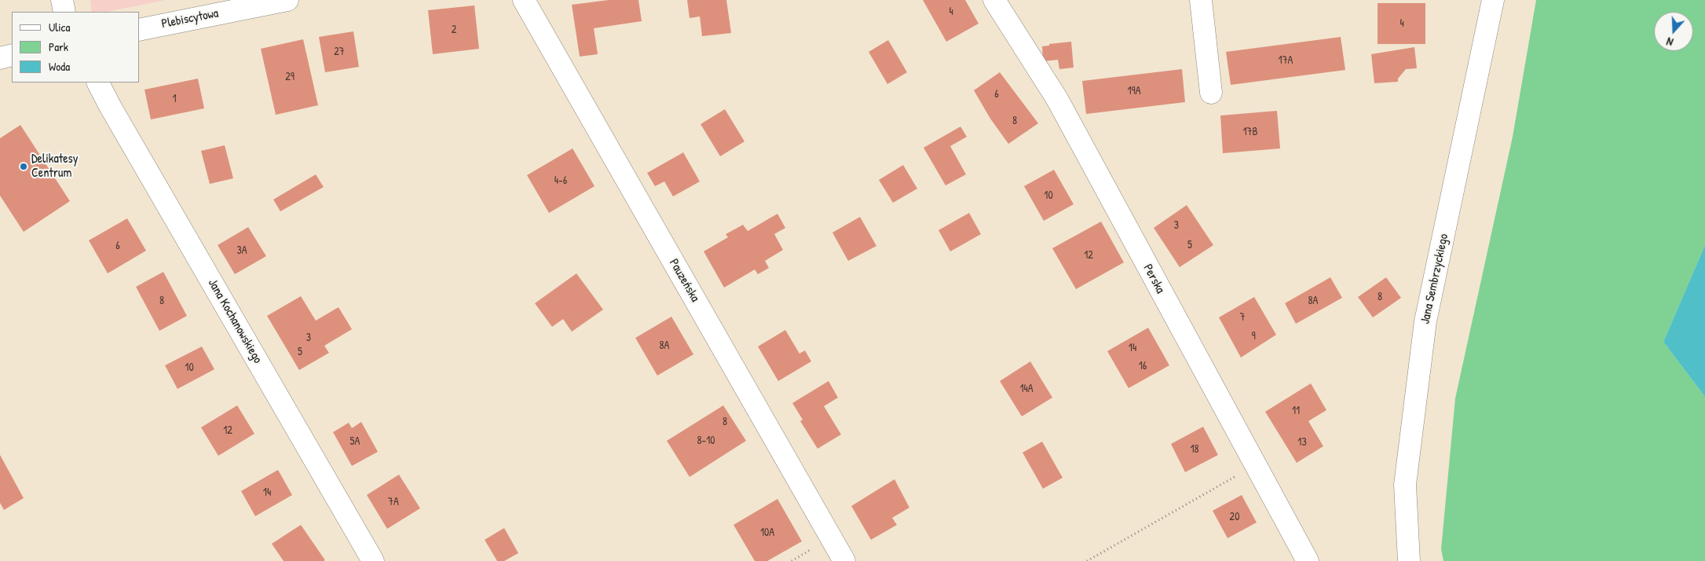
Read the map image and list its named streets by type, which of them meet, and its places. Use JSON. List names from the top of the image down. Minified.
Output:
{"streets":{"street":["Plebiscytowa","Perska","Jana Sembrzyckiego","Pauzeńska","Jana Kochanowskiego"]},"places":["Delikatesy Centrum"],"house_numbers":["4","4","2","27","17A","29","19A","6","1","8","17B","4-6","10","3","5","6","3A","12","8","8","8A","7","9","3","8A","14","5","16","10","14A","11","8","12","8-10","5A","13","18","14","7A","20","10A"],"legend":["Ulica","Park","Woda"],"north":"bottom"}
